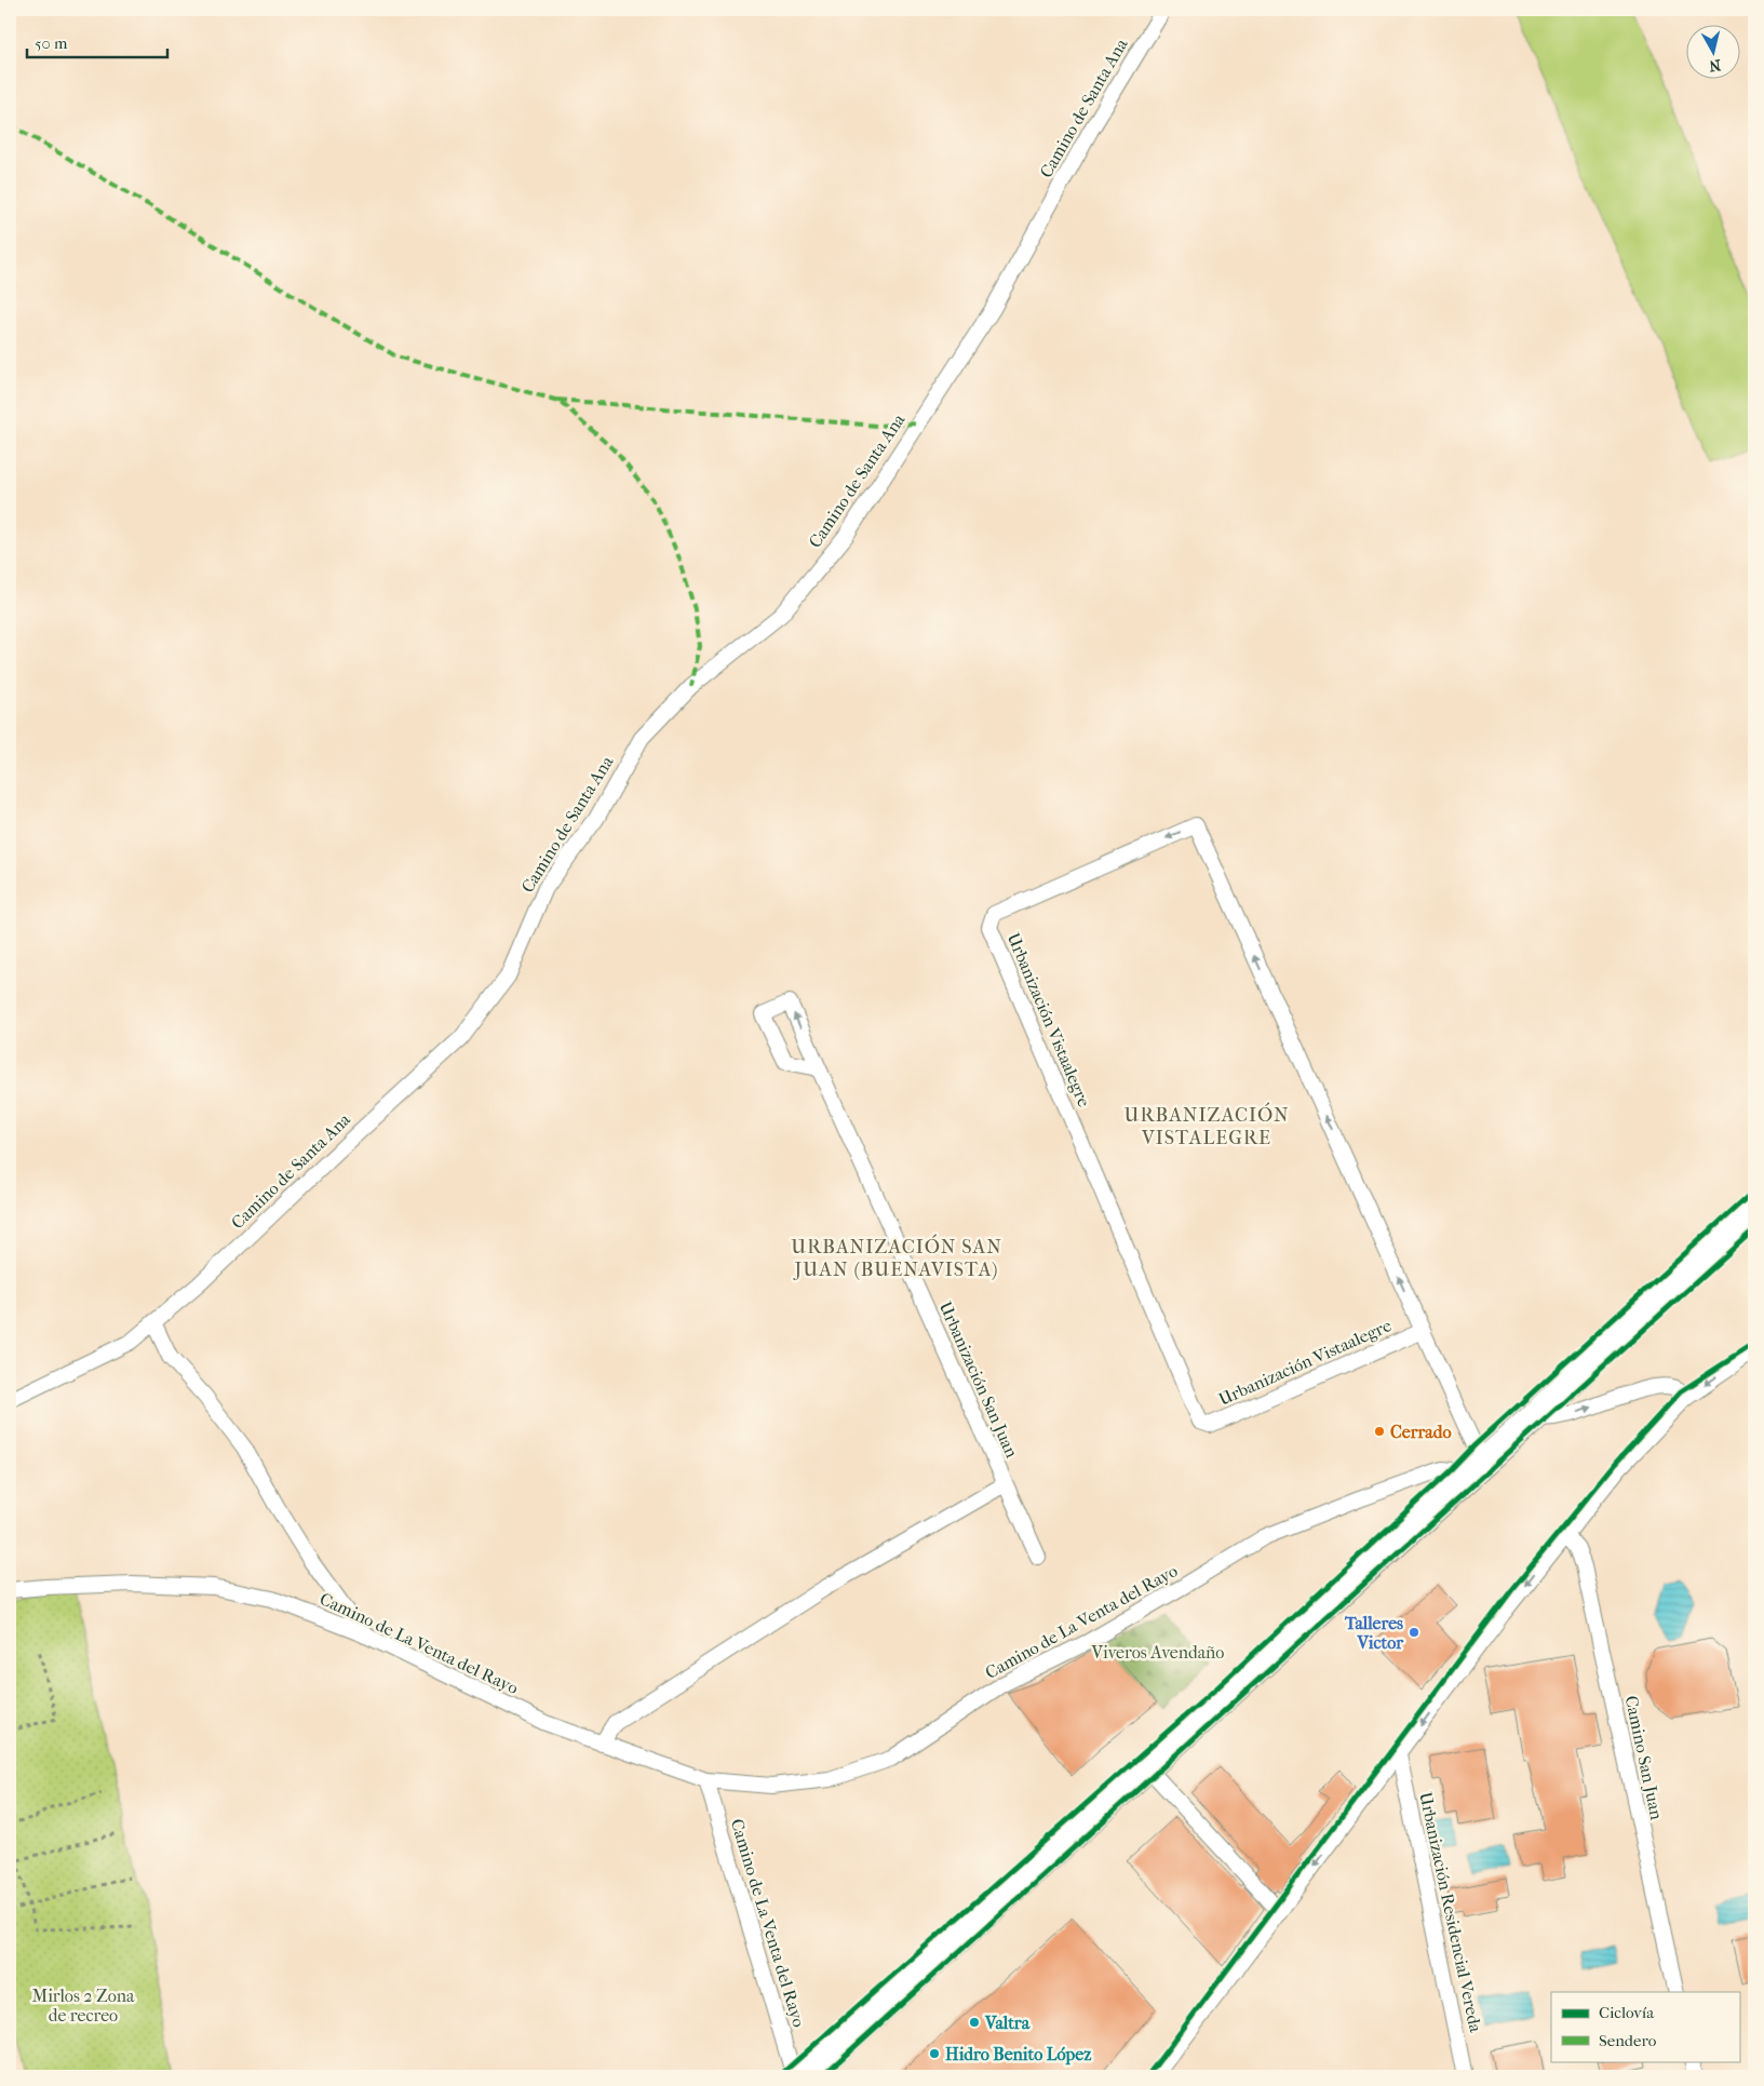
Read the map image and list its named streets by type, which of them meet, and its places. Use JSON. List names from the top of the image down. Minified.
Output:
{"streets":{"street":["Camino de Santa Ana","Urbanización Vistaalegre","Urbanización San Juan","Camino de La Venta del Rayo","Camino San Juan","Urbanización Residencial Vereda"]},"crossings":[["Urbanización Vistaalegre","Camino de La Venta del Rayo"]],"districts":["URBANIZACIÓN VISTALEGRE","URBANIZACIÓN SAN JUAN (BUENAVISTA)"],"parks":["Viveros Avendaño","Mirlos 2 Zona de recreo"],"places":["Cerrado","Talleres Victor","Valtra","Hidro Benito López"],"legend":["Ciclovía","Sendero"],"scale_bar":"50 m","north":"bottom"}
